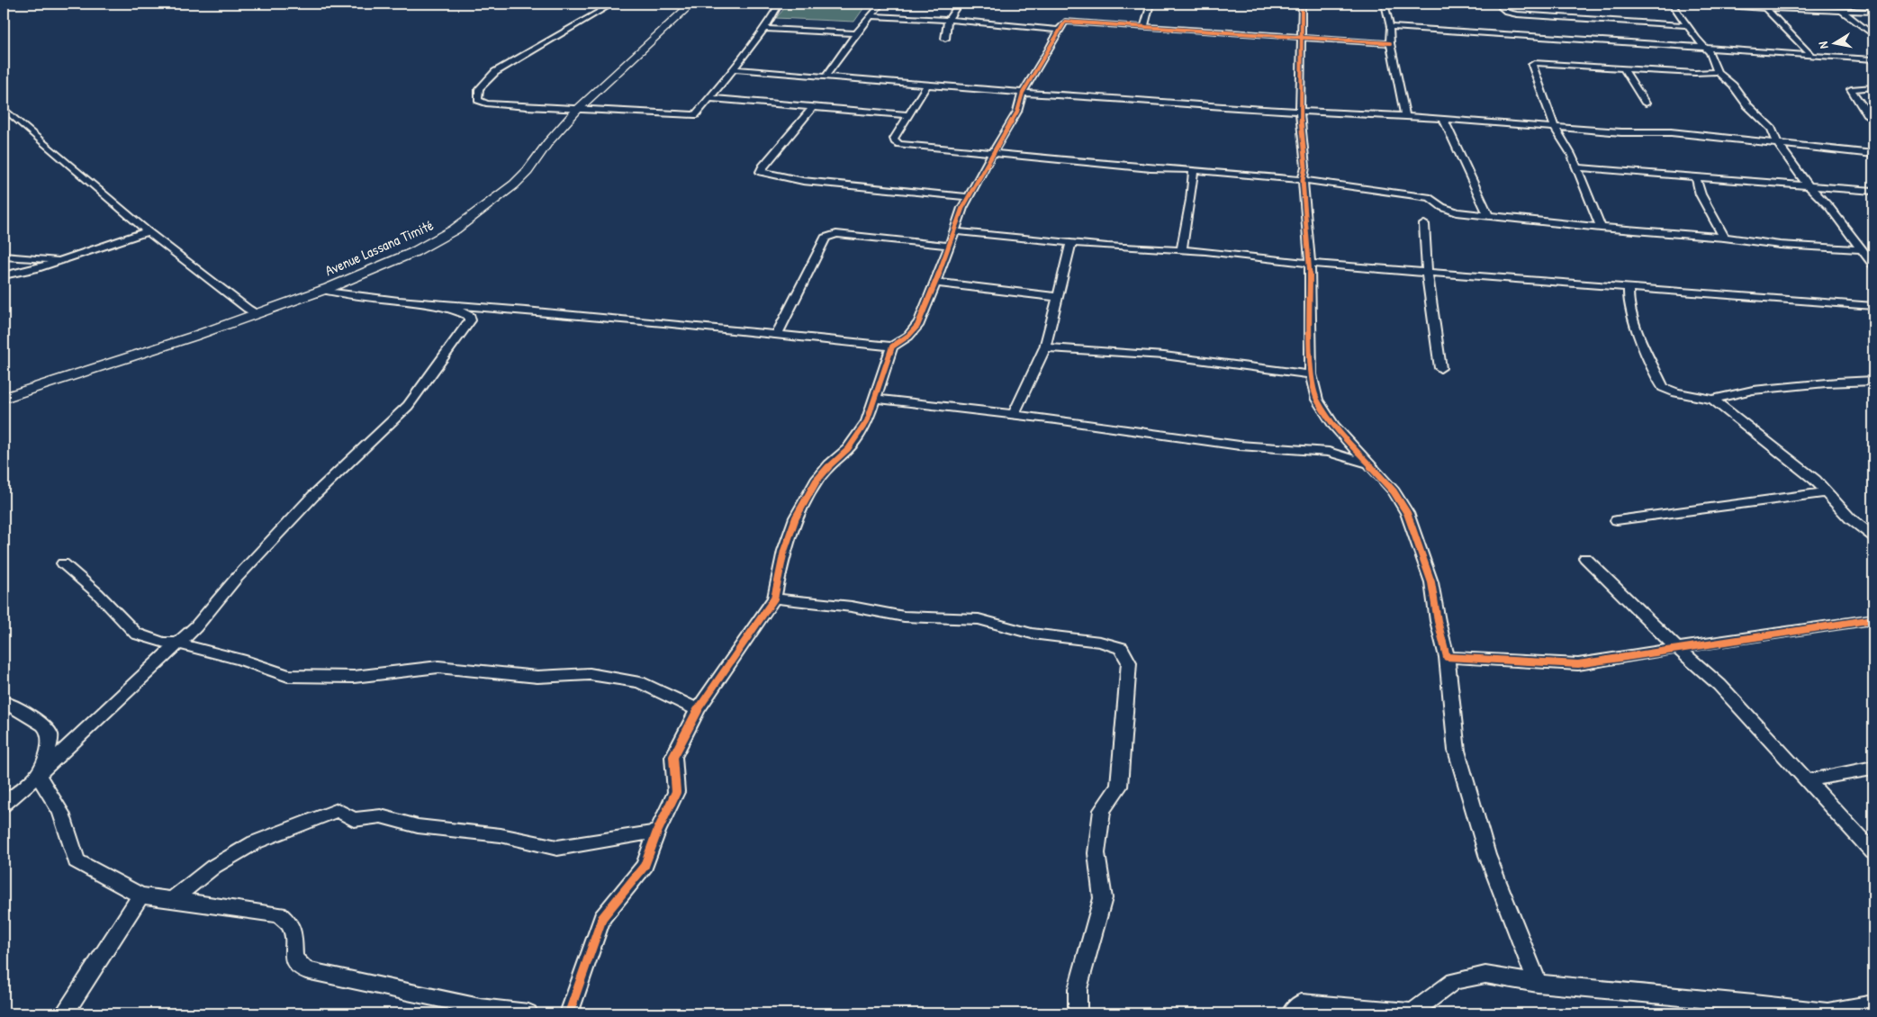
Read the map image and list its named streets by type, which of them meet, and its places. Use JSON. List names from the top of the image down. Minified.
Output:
{"streets":{"street":["Avenue Lassana Timité"]},"north":"left"}
